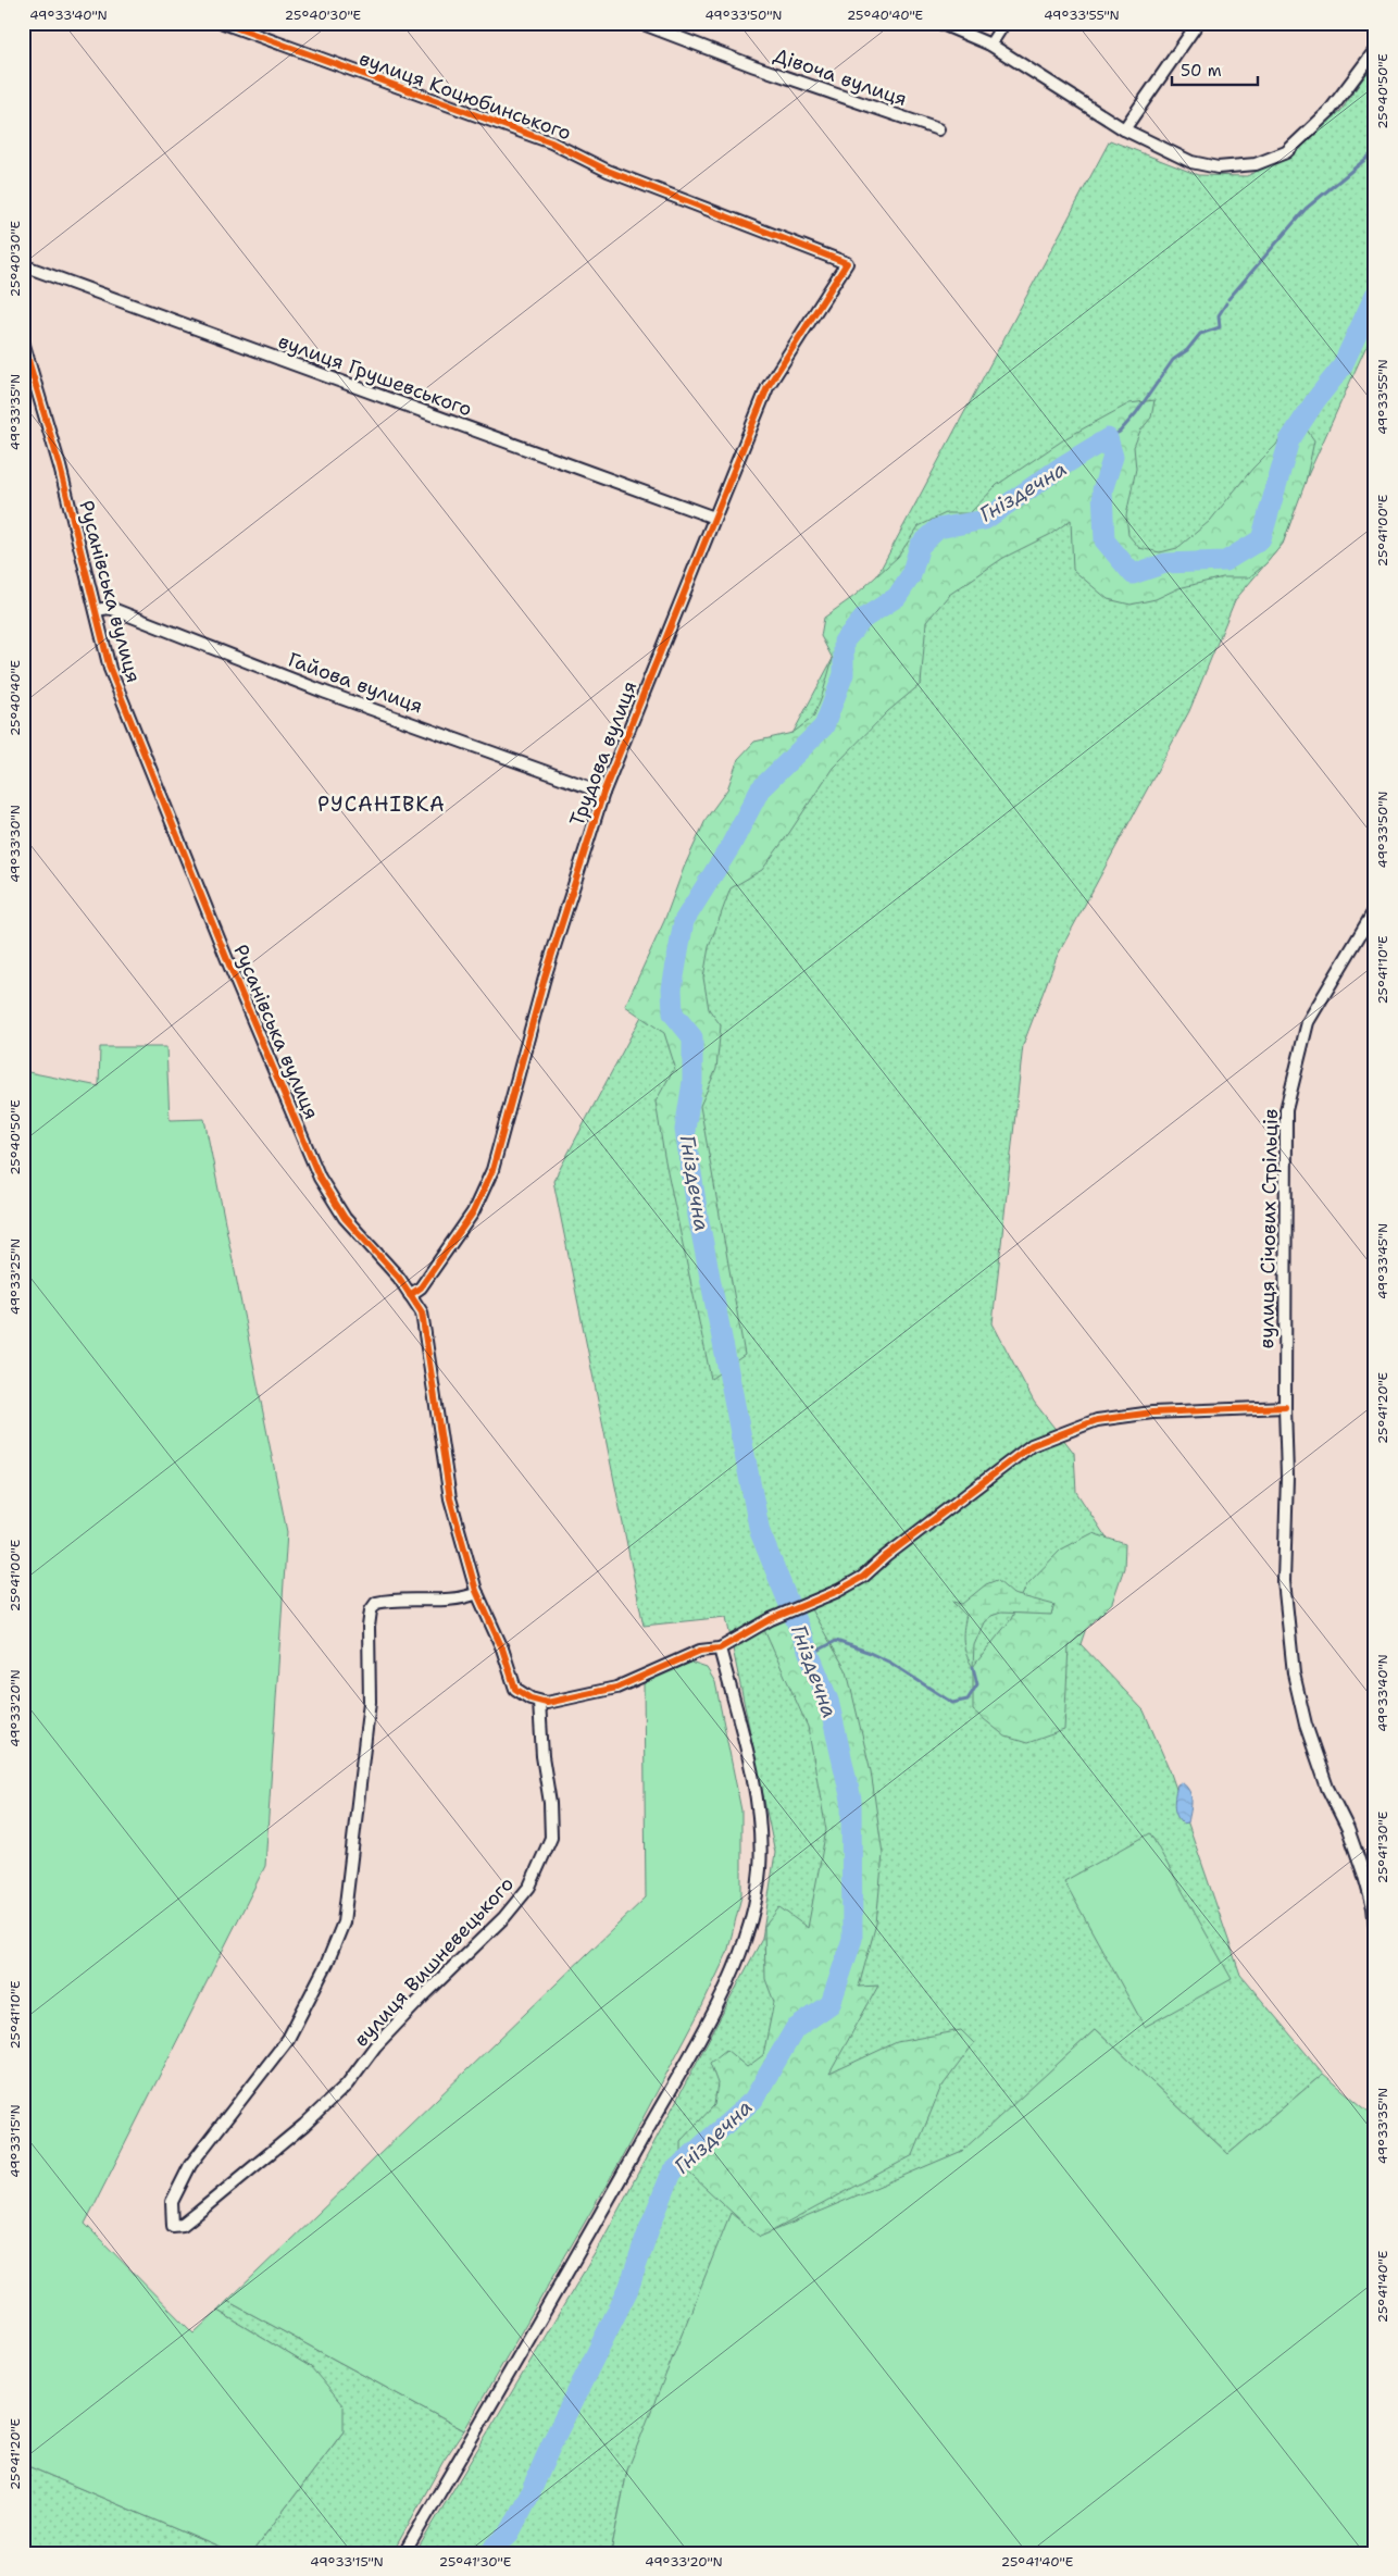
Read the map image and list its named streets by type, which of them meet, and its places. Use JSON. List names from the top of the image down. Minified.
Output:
{"streets":{"street":["Дівоча вулиця","вулиця Коцюбинського","вулиця Грушевського","Русанівська вулиця","Гайова вулиця","Трудова вулиця","вулиця Січових Стрільців","вулиця Вишневецького"]},"crossings":[["вулиця Коцюбинського","Трудова вулиця"],["вулиця Грушевського","Трудова вулиця"],["Русанівська вулиця","Гайова вулиця"],["Русанівська вулиця","Трудова вулиця"],["Русанівська вулиця","вулиця Вишневецького"],["Гайова вулиця","Трудова вулиця"]],"districts":["РУСАНІВКА"],"water":["Гніздечна"],"scale_bar":"50 m","coordinates":["49°33'40\"N","25°40'30\"E","49°33'50\"N","25°40'40\"E","49°33'55\"N","25°40'50\"E","49°33'35\"N","25°41'00\"E","49°33'30\"N","25°41'10\"E","49°33'45\"N","49°33'25\"N","25°41'20\"E","49°33'20\"N","25°41'30\"E","49°33'15\"N","25°41'40\"E"]}
